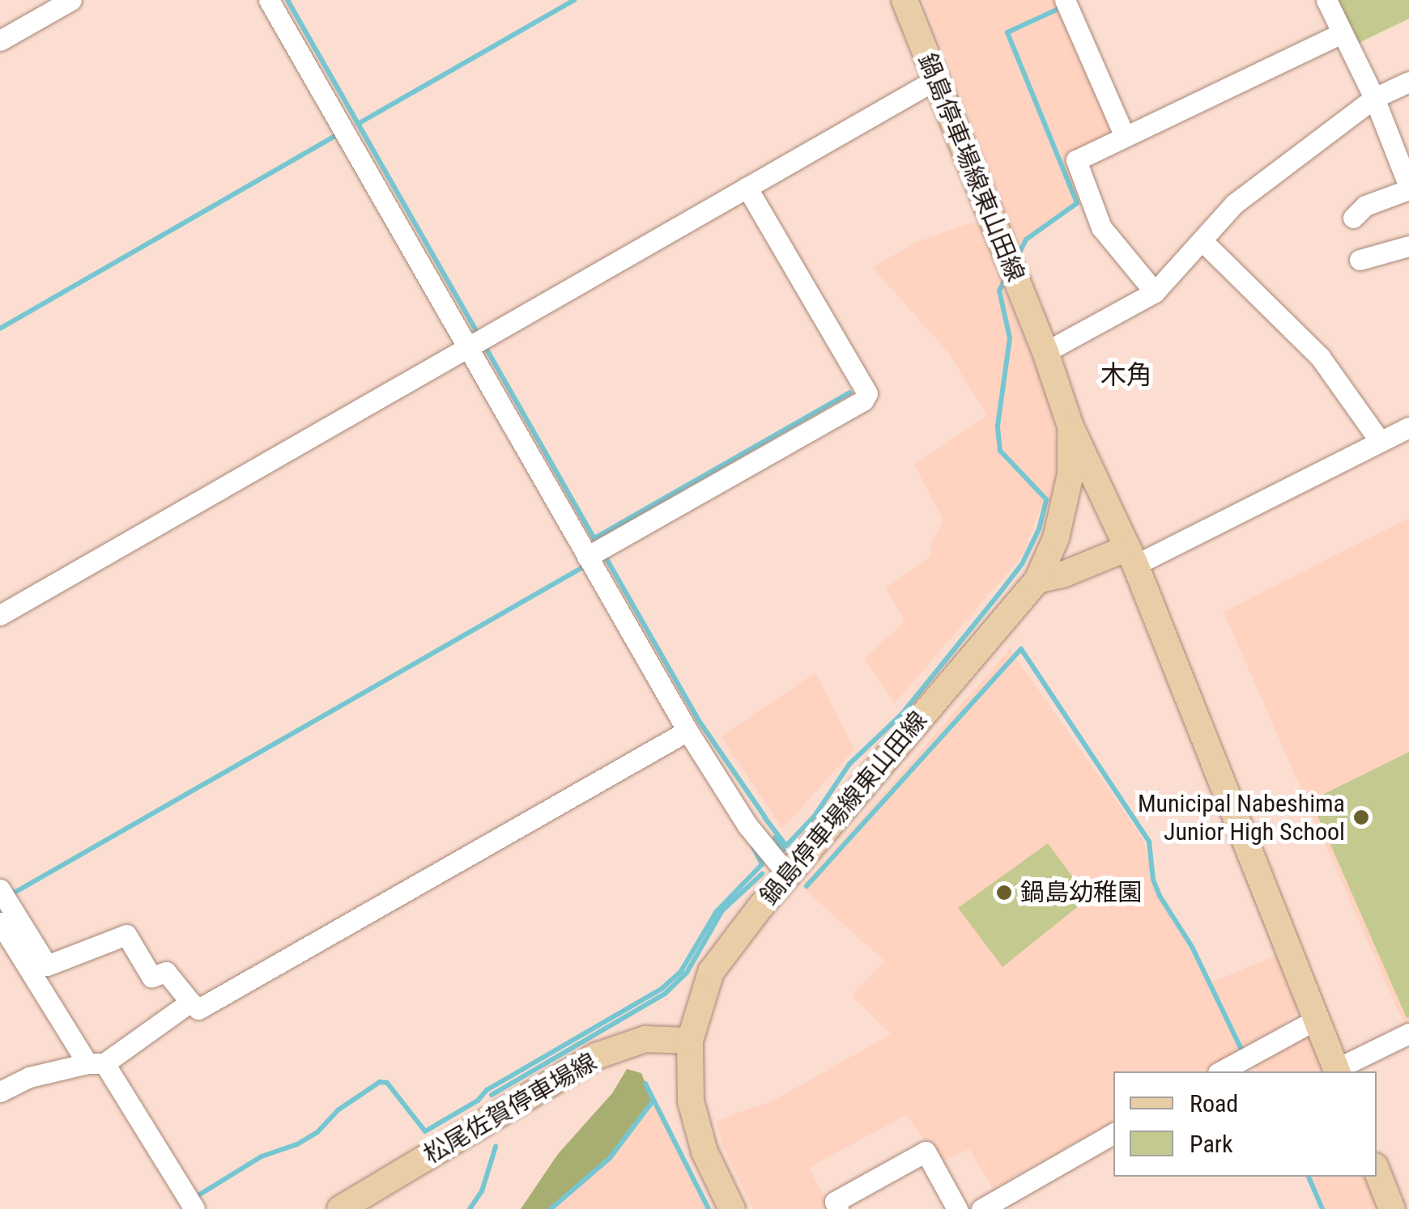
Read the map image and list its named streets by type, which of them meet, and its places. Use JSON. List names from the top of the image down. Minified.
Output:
{"streets":{"main road":["鍋島停車場線東山田線","松尾佐賀停車場線"]},"crossings":[["鍋島停車場線東山田線","松尾佐賀停車場線"]],"districts":["木角"],"places":["Municipal Nabeshima Junior High School","鍋島幼稚園"],"legend":["Road","Park"]}
